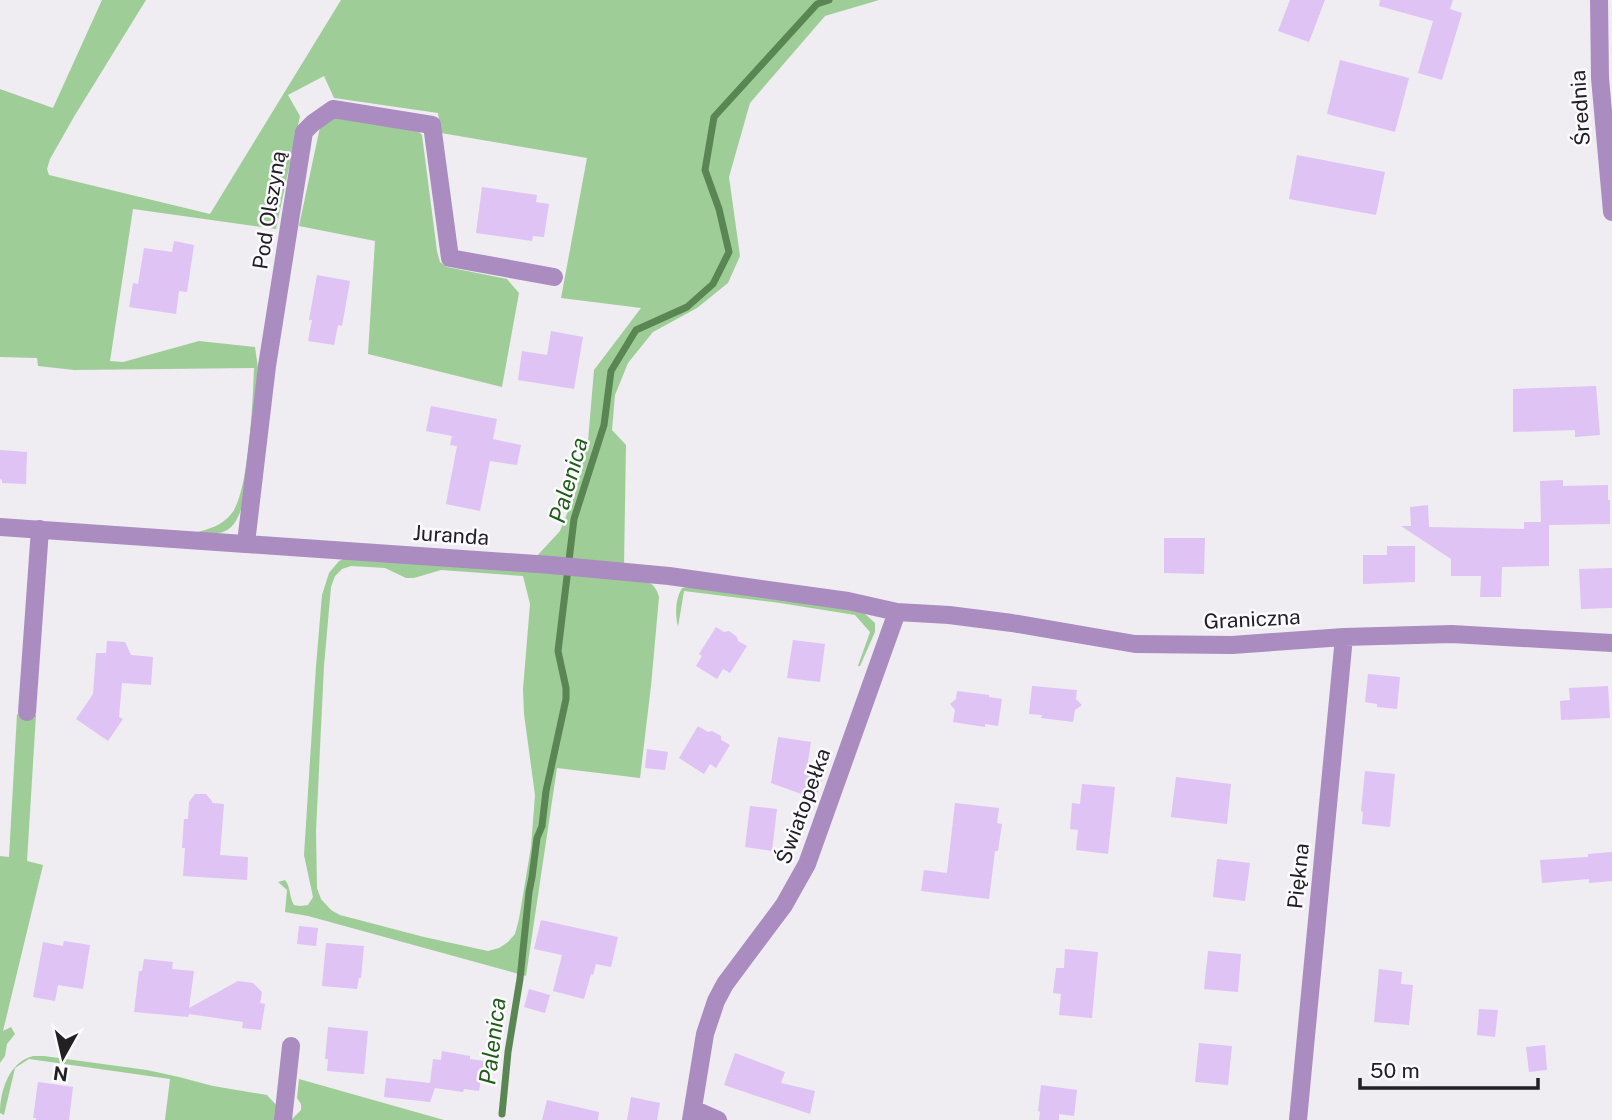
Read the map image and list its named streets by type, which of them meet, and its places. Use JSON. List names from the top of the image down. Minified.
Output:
{"streets":{"street":["Średnia","Pod Olszyną","Juranda","Graniczna","Światopełka","Piękna"]},"crossings":[["Pod Olszyną","Juranda"],["Juranda","Graniczna"],["Juranda","Światopełka"],["Graniczna","Światopełka"],["Graniczna","Piękna"]],"water":["Palenica"],"scale_bar":"50 m","north":"bottom"}
